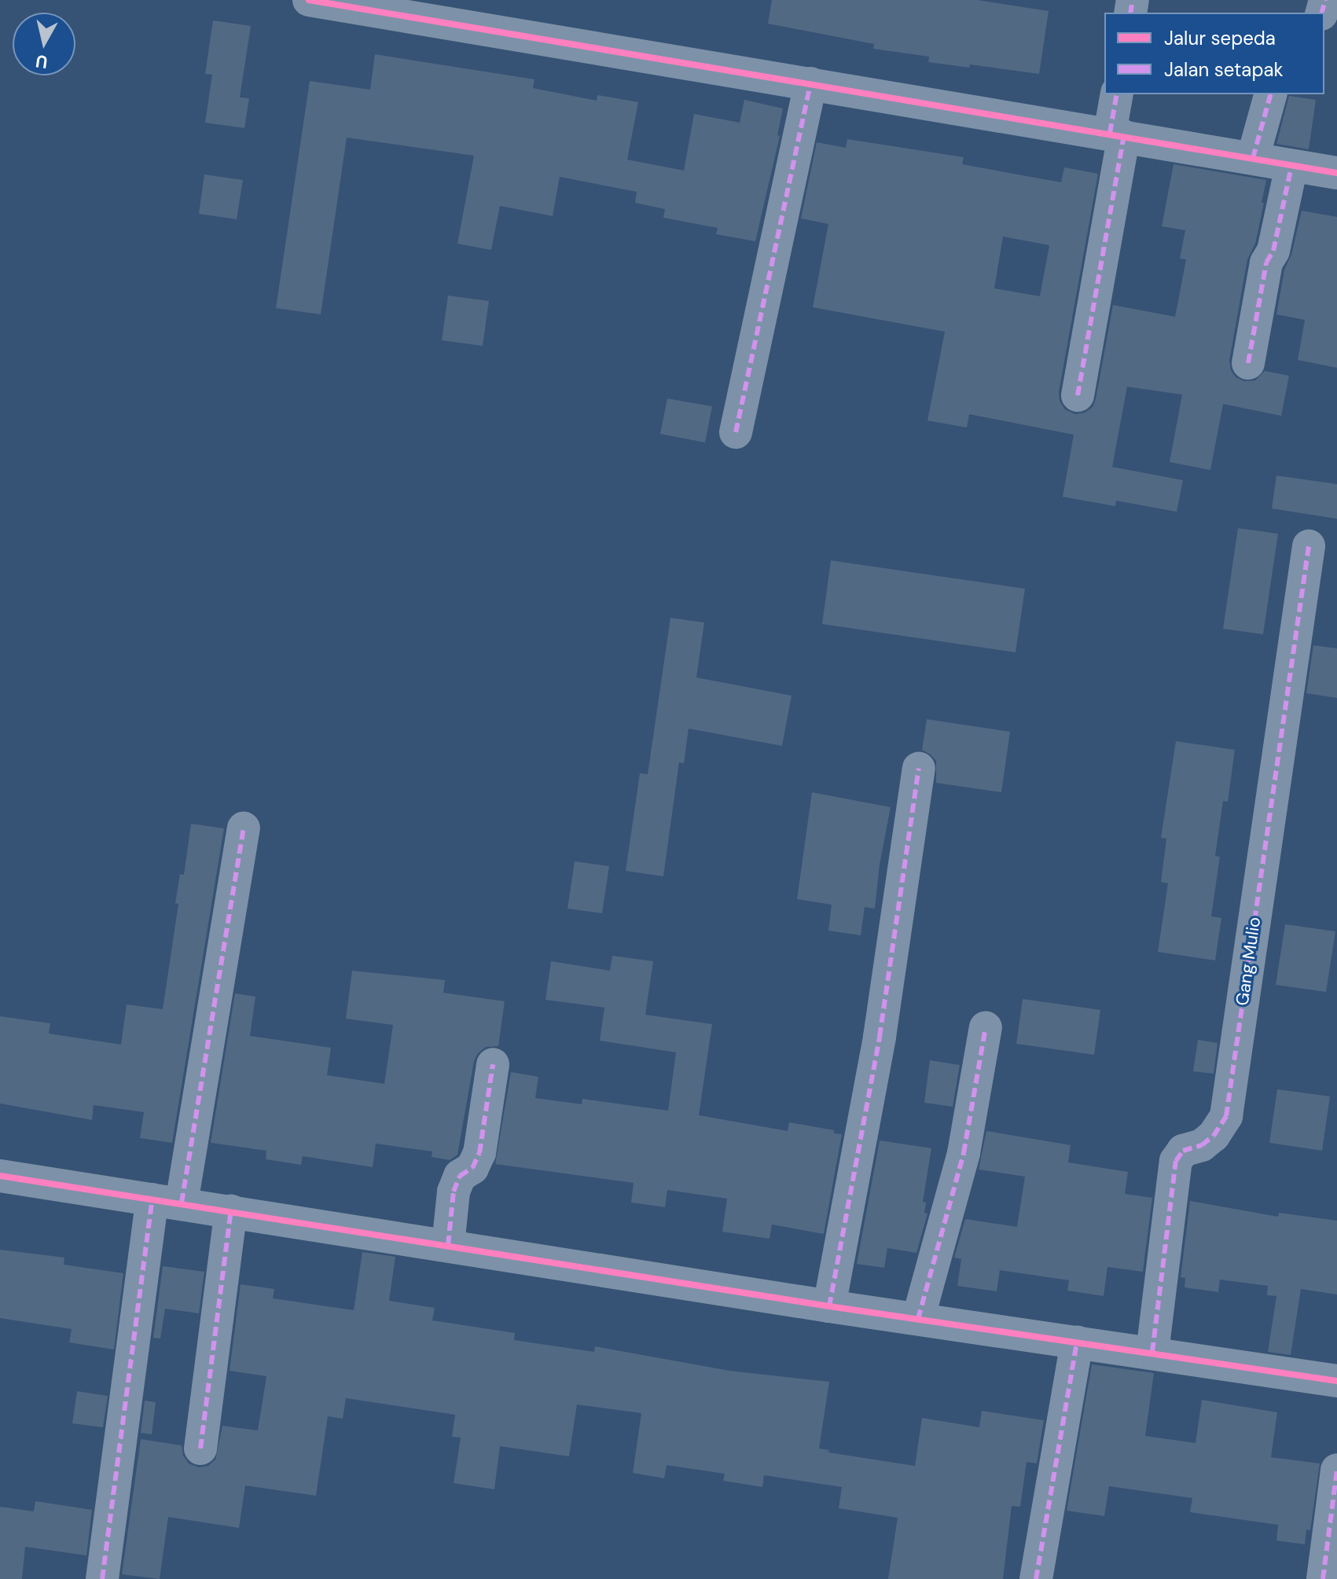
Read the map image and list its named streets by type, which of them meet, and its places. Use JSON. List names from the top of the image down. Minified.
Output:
{"streets":{"street":["Gang Mulio"]},"legend":["Jalur sepeda","Jalan setapak"],"north":"bottom"}
